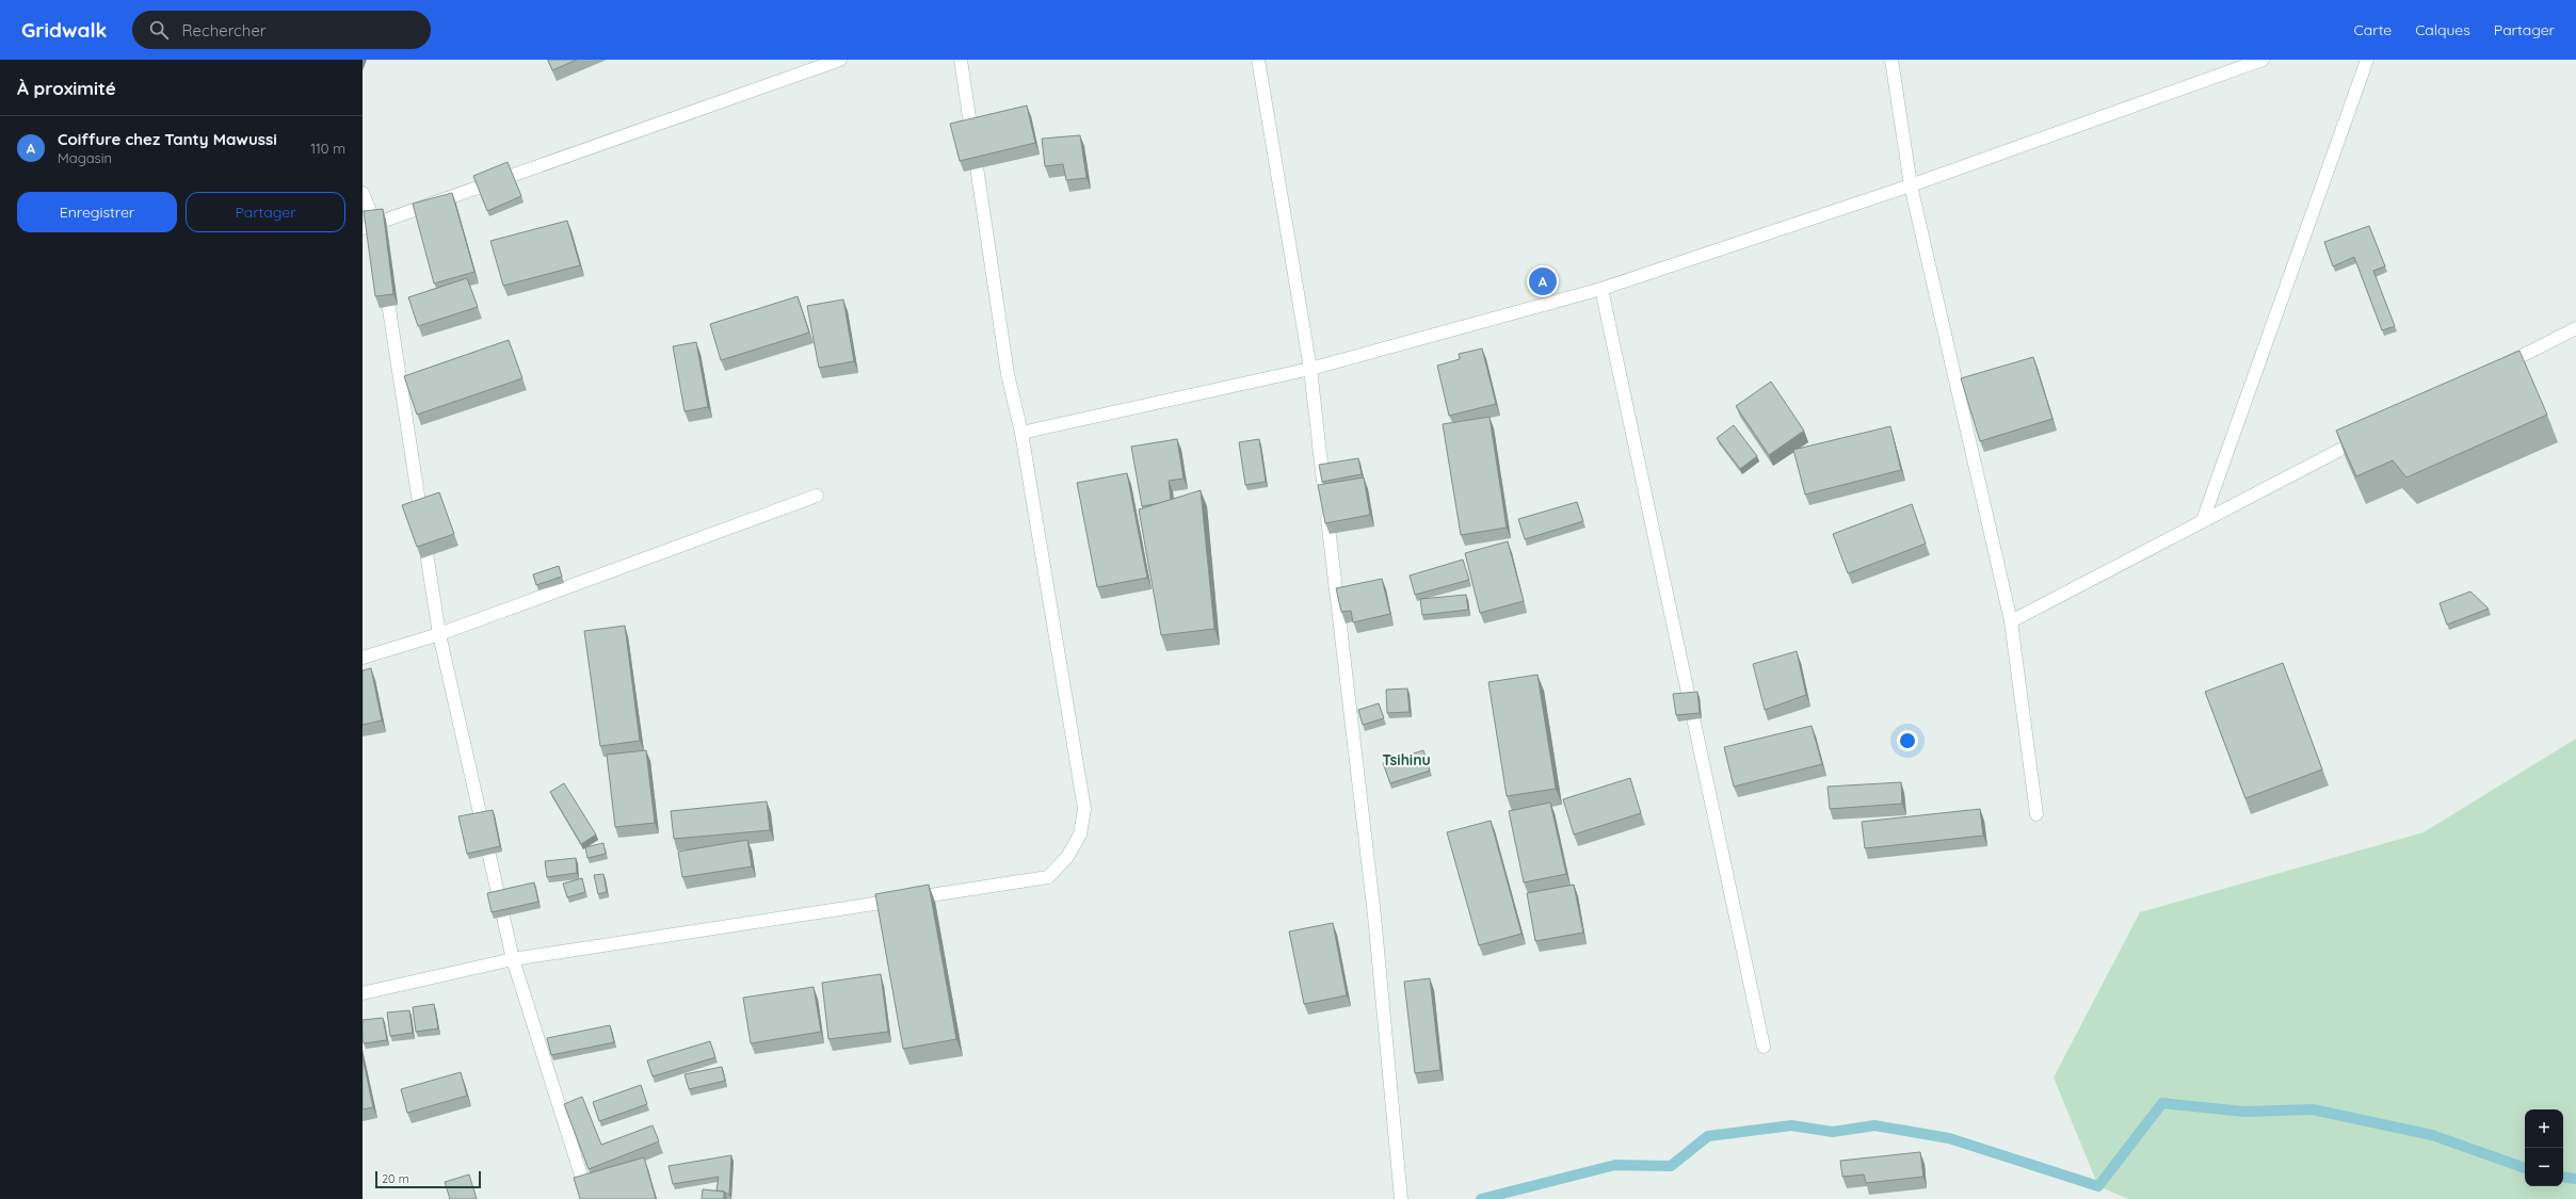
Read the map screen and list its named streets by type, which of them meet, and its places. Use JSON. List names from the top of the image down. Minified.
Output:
{"districts":["Tsihinu"],"scale_bar":"20 m","page":{"header":"Gridwalk","search":"Rechercher","nav":["Carte","Calques","Partager"],"heading":"À proximité","list":[{"mark":"A","name":"Coiffure chez Tanty Mawussi","note":"Magasin","value":"110 m"}],"buttons":["Enregistrer","Partager"],"pins":"A","map_buttons":["+","−"],"scale":"20 m"}}
